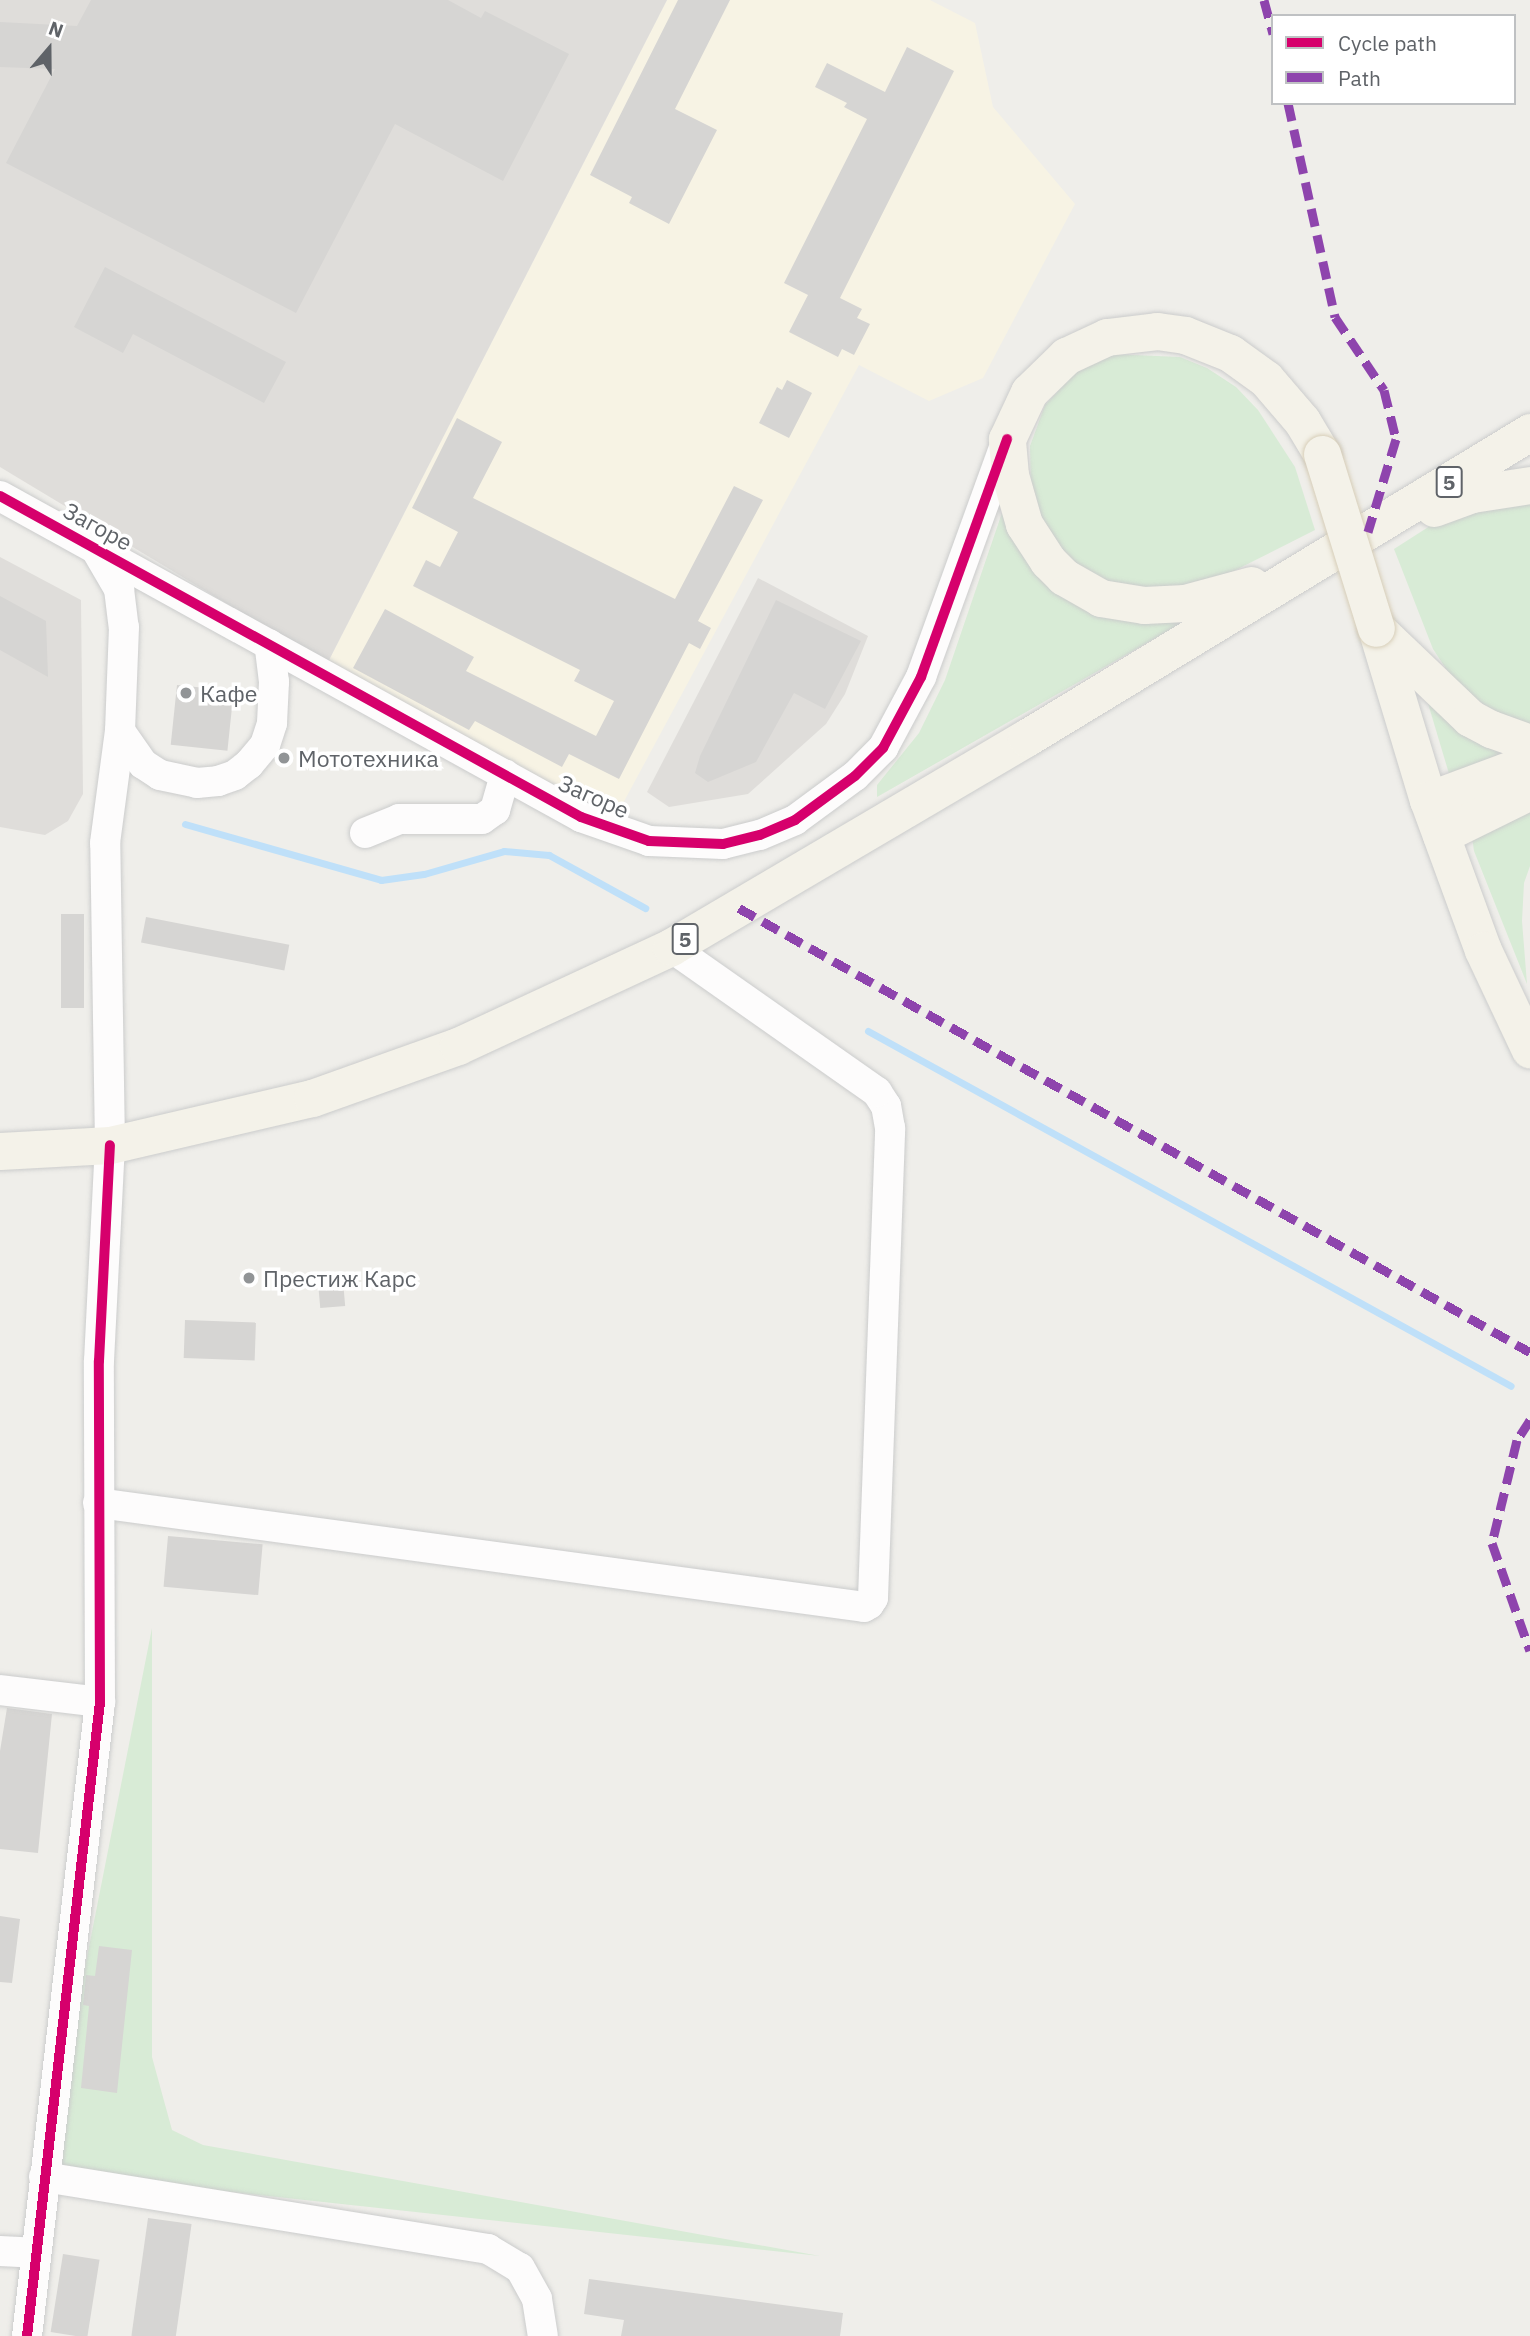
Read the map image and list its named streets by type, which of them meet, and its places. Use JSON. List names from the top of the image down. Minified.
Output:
{"streets":{"main road":["5"],"street":["Загоре"]},"places":["Кафе","Мототехника","Престиж Карс"],"legend":["Cycle path","Path"],"north":"top"}
